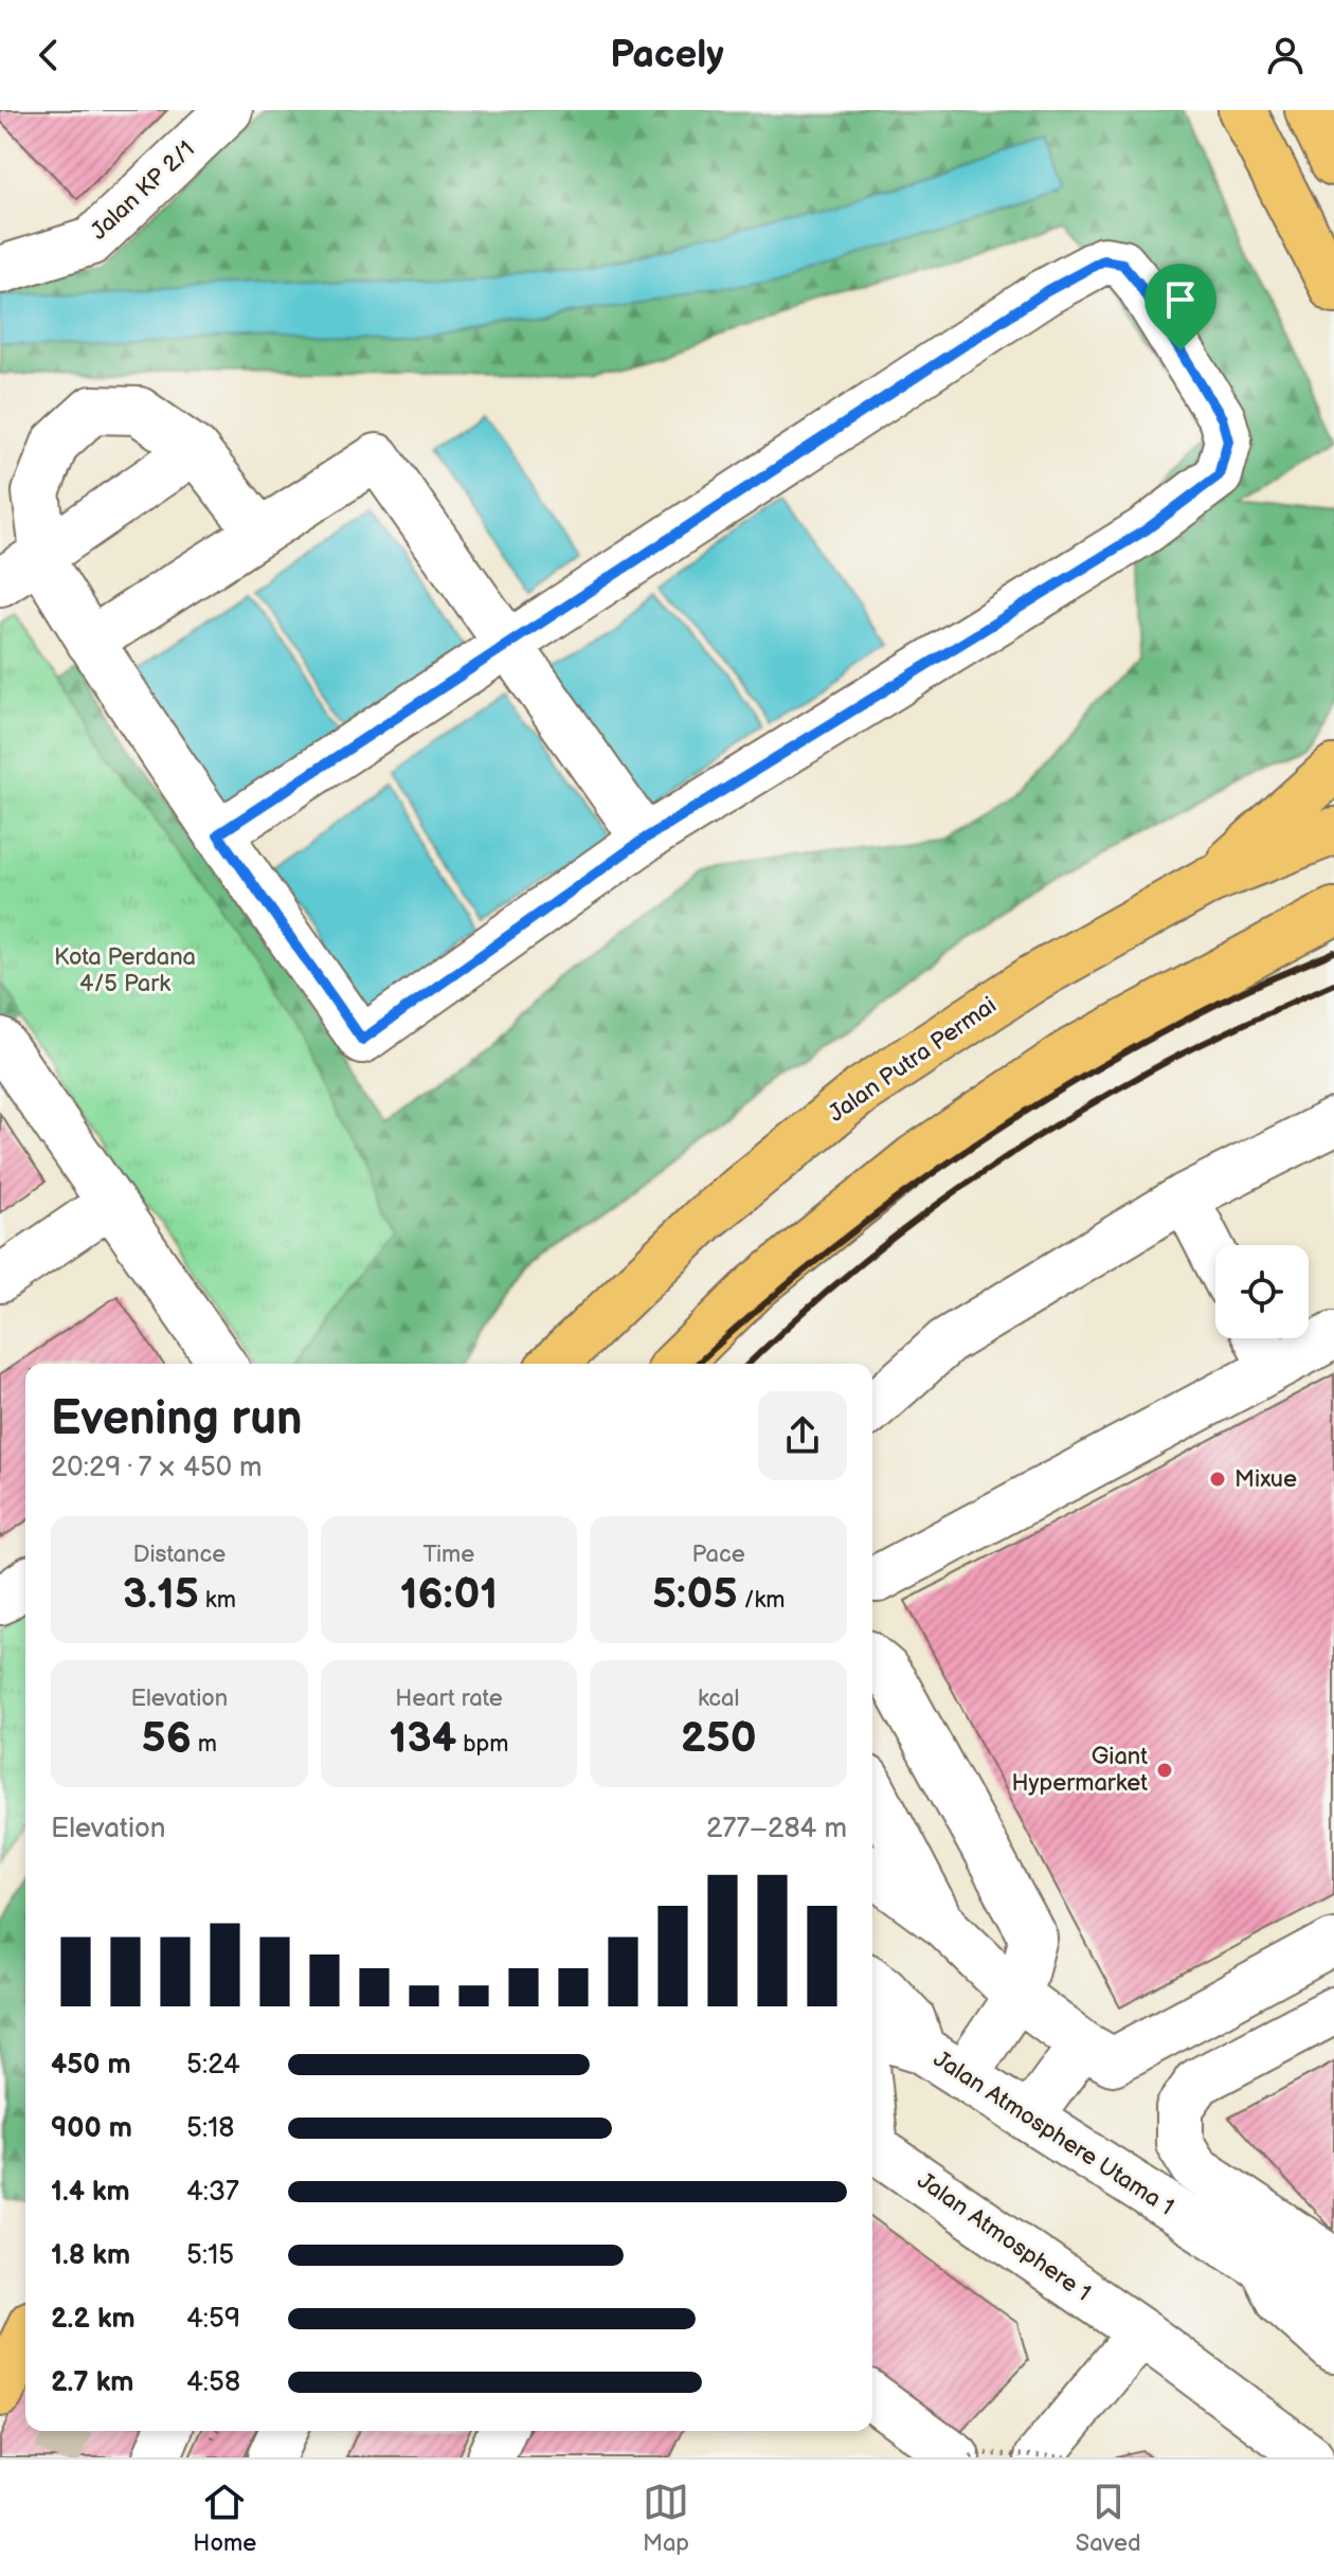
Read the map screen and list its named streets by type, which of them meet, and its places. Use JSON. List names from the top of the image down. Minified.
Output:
{"streets":{"main road":["Jalan Putra Permai"],"street":["Jalan KP 2/1","Jalan Atmosphere Utama 1","Jalan Atmosphere 1"]},"parks":["Kota Perdana 4/5 Park"],"places":["Mixue","Giant Hypermarket"],"page":{"header":"Pacely","heading":["Evening run","20:29 · 7 × 450 m"],"stats":[["Distance","3.15 km"],["Time","16:01"],["Pace","5:05 /km"],["Elevation","56 m"],["Heart rate","134 bpm"],["kcal","250"]],"chart":["Elevation","277–284 m"],"list":[{"name":"450 m","note":"5:24"},{"name":"900 m","note":"5:18"},{"name":"1.4 km","note":"4:37"},{"name":"1.8 km","note":"5:15"},{"name":"2.2 km","note":"4:59"},{"name":"2.7 km","note":"4:58"}],"tabs":["Home","Map","Saved"]}}
